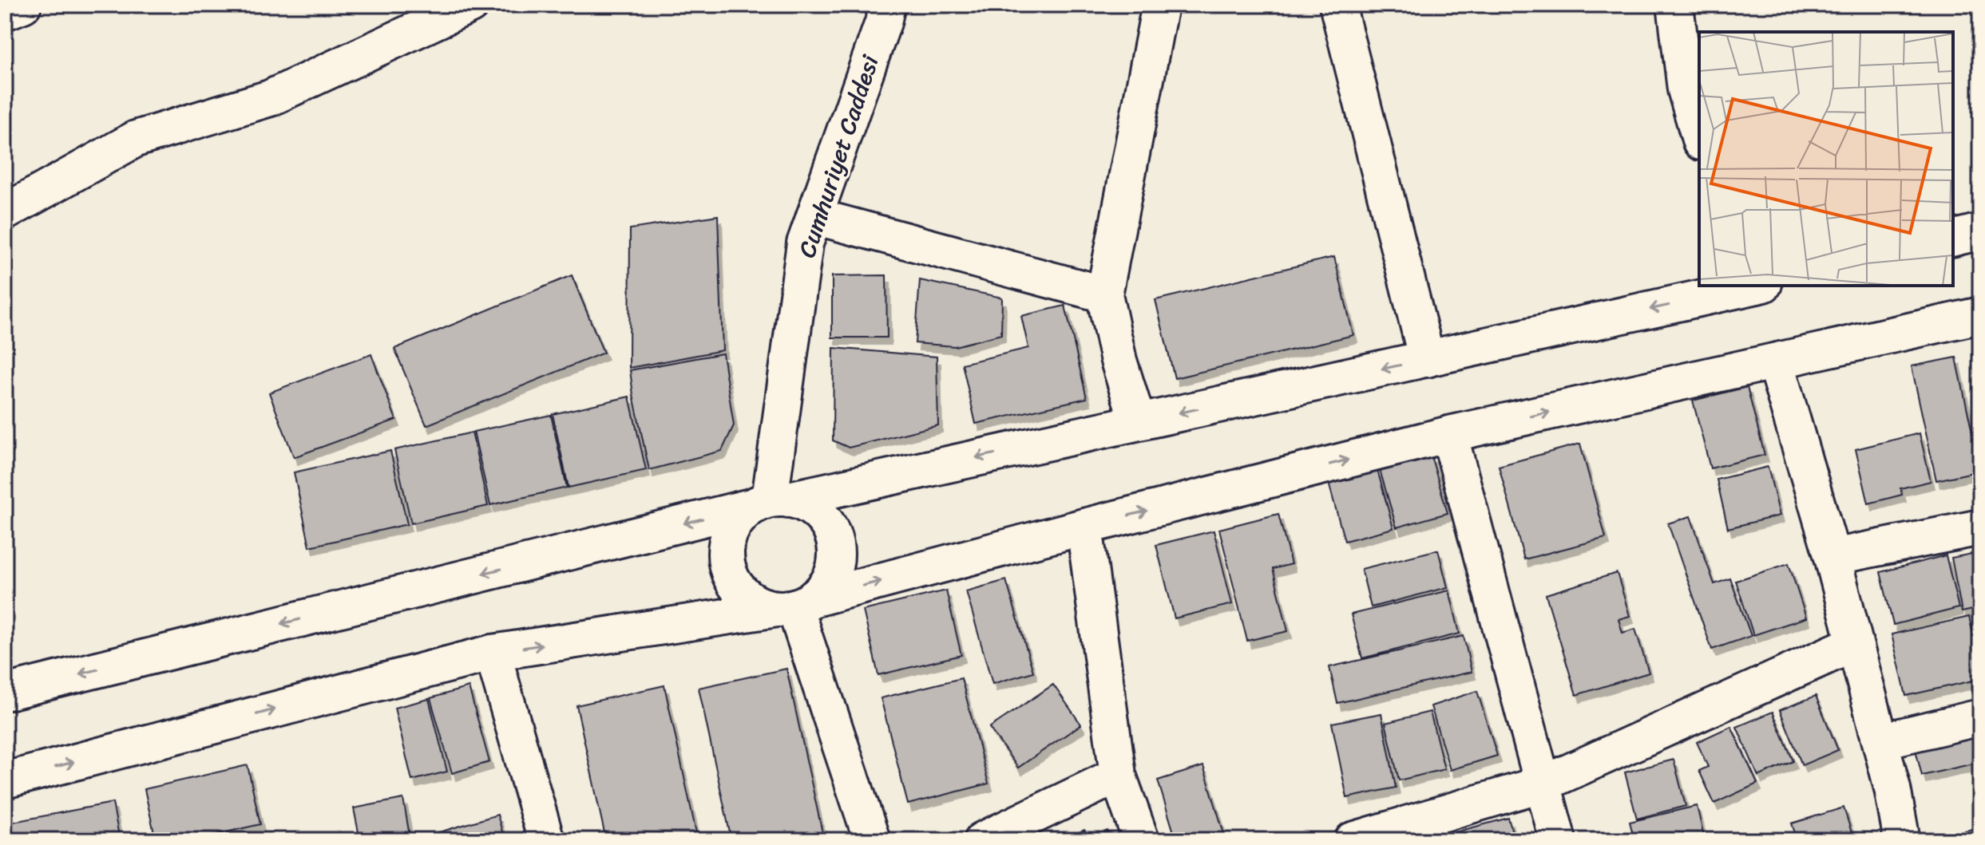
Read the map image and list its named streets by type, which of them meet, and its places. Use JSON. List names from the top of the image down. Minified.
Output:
{"streets":{"street":["Cumhuriyet Caddesi"]}}
